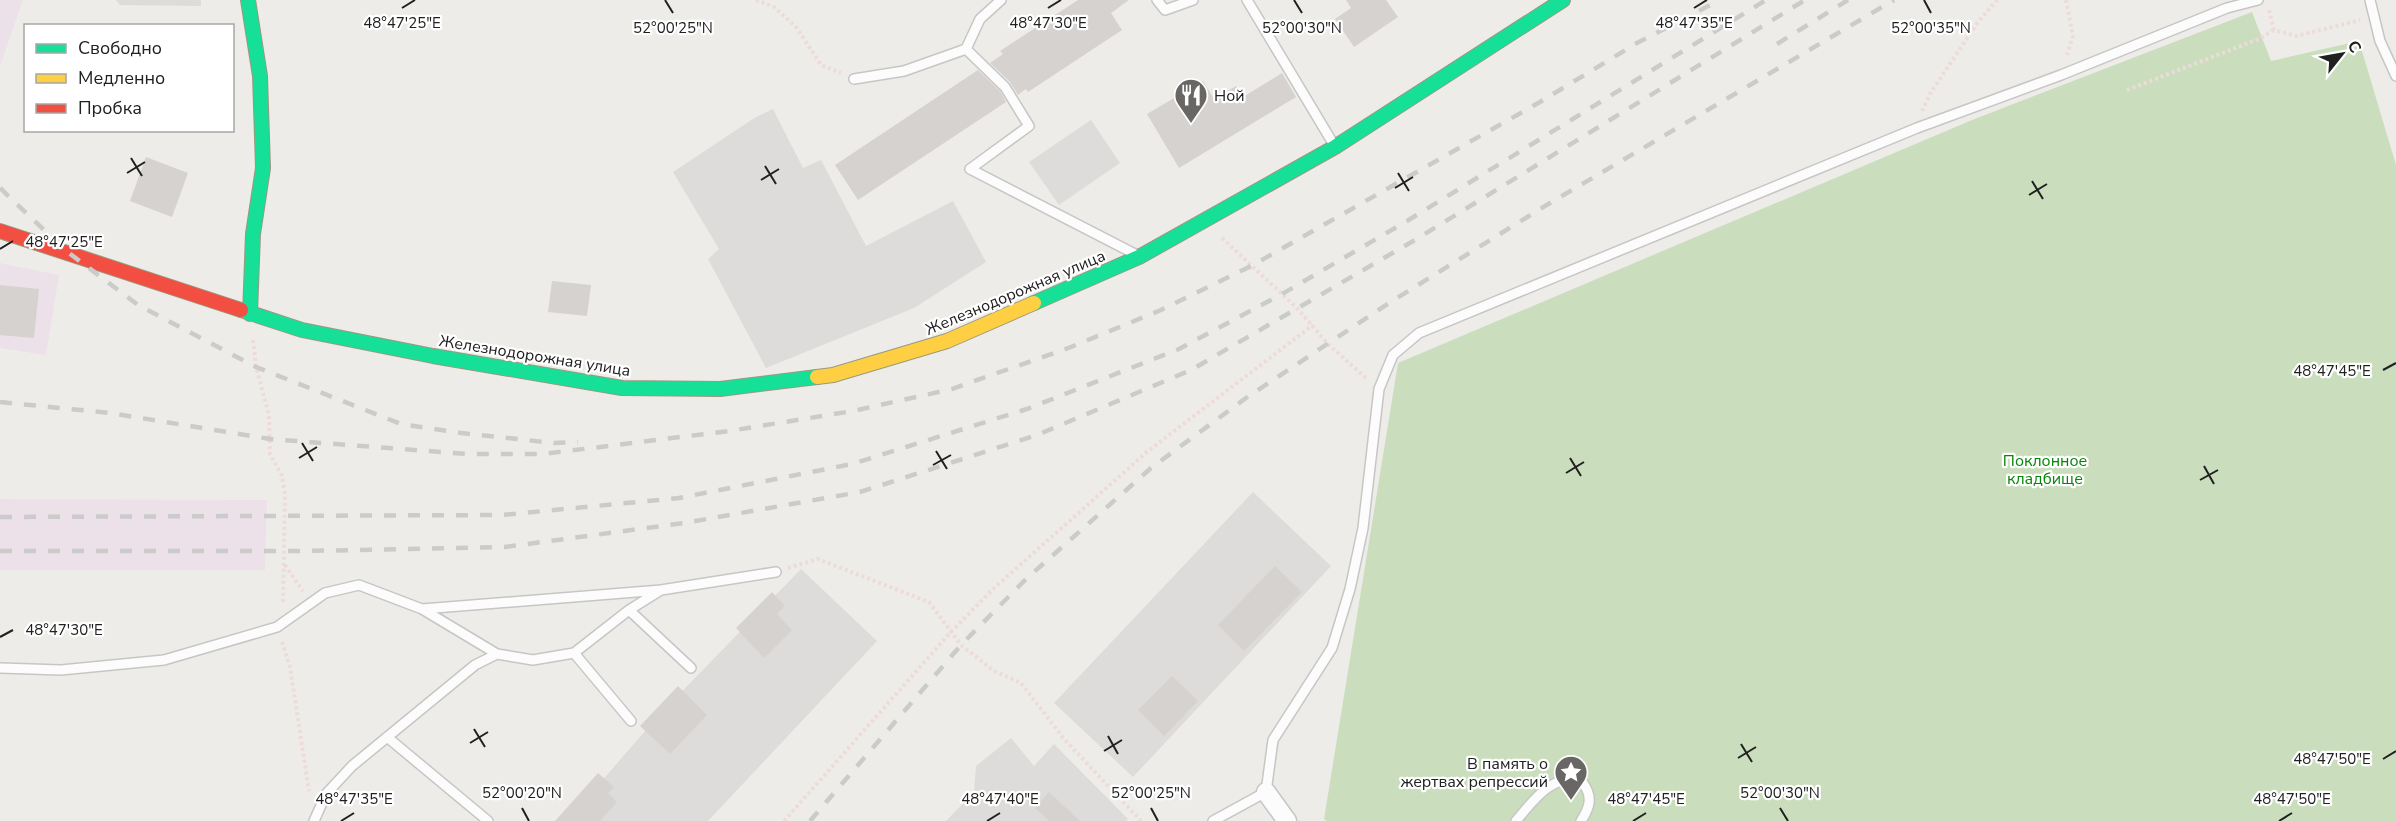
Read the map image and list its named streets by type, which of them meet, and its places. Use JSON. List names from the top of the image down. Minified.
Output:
{"streets":{"street":["Железнодорожная улица"]},"parks":["Поклонное кладбище"],"places":{"restaurant":["Ной"],"place":["В память о жертвах репрессий"]},"legend":["Свободно","Медленно","Пробка"],"north":"top right","coordinates":["48°47'25\"E","48°47'30\"E","48°47'35\"E","52°00'25\"N","52°00'35\"N","52°00'30\"N","48°47'45\"E","48°47'50\"E","52°00'20\"N","48°47'40\"E"]}
